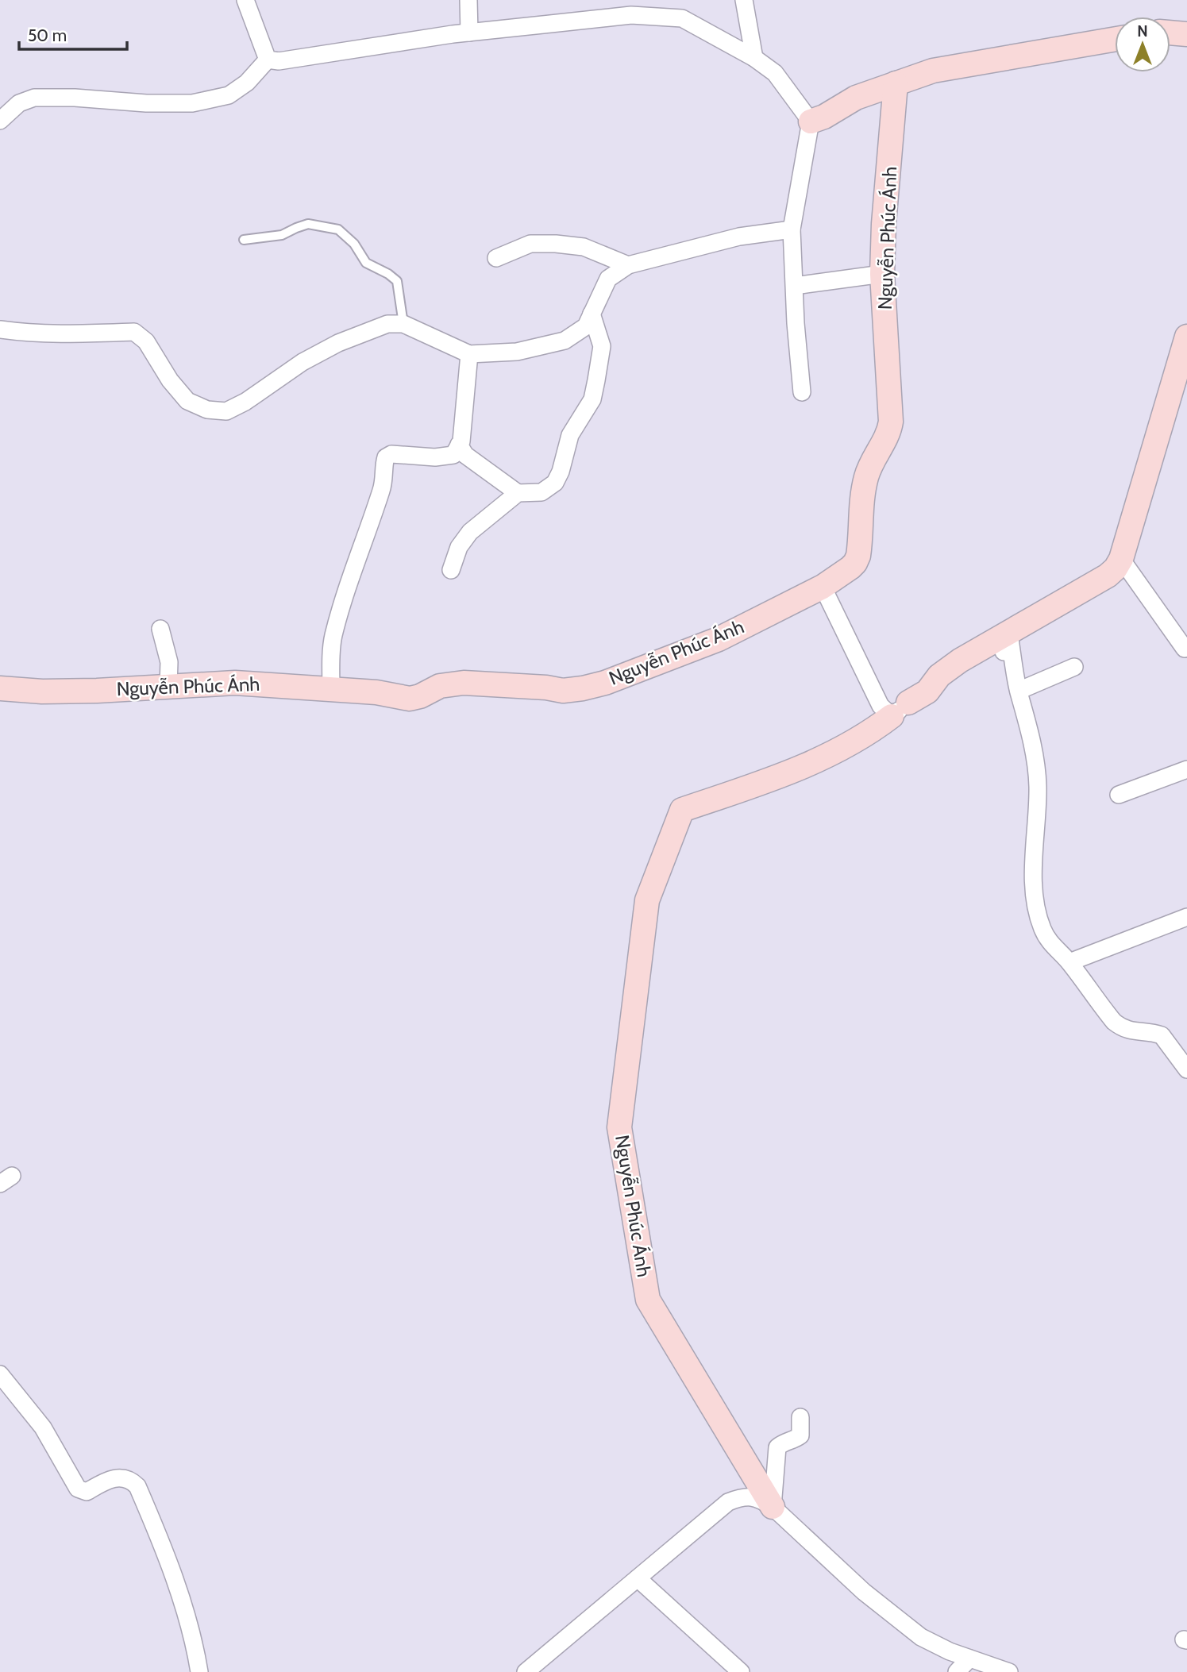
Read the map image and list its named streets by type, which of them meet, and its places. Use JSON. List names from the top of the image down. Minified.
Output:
{"streets":{"street":["Nguyễn Phúc Ánh"]},"scale_bar":"50 m","north":"top"}
